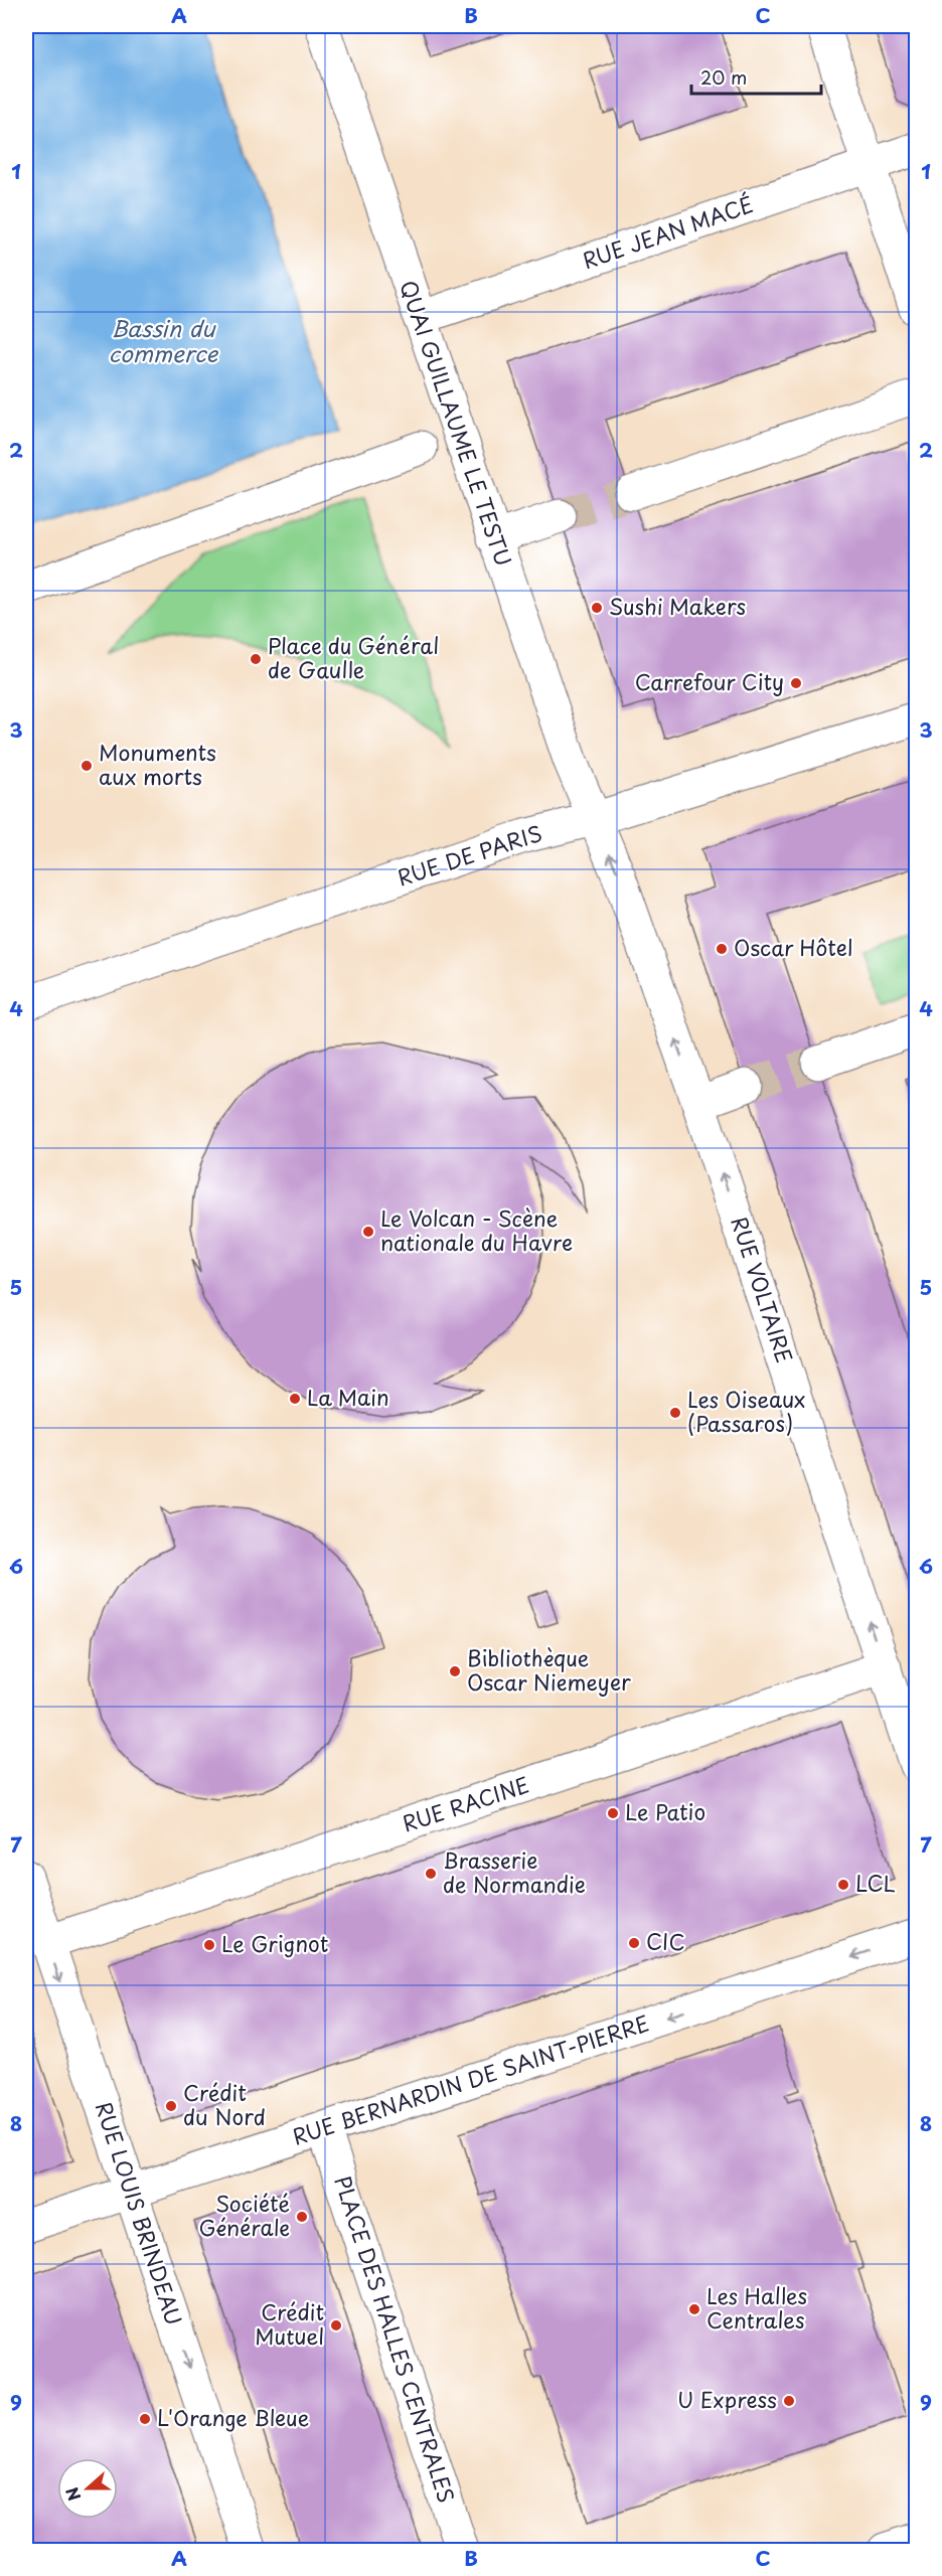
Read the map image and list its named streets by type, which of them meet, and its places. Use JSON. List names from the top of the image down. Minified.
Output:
{"streets":{"street":["RUE JEAN MACÉ","QUAI GUILLAUME LE TESTU","RUE DE PARIS","RUE VOLTAIRE","RUE RACINE","RUE BERNARDIN DE SAINT-PIERRE","RUE LOUIS BRINDEAU","PLACE DES HALLES CENTRALES"]},"crossings":[["RUE JEAN MACÉ","QUAI GUILLAUME LE TESTU"],["QUAI GUILLAUME LE TESTU","RUE DE PARIS"],["QUAI GUILLAUME LE TESTU","RUE VOLTAIRE"],["RUE DE PARIS","RUE VOLTAIRE"],["RUE VOLTAIRE","RUE RACINE"],["RUE RACINE","RUE LOUIS BRINDEAU"],["RUE BERNARDIN DE SAINT-PIERRE","RUE LOUIS BRINDEAU"],["RUE BERNARDIN DE SAINT-PIERRE","PLACE DES HALLES CENTRALES"]],"one_way":["RUE VOLTAIRE","RUE BERNARDIN DE SAINT-PIERRE","RUE LOUIS BRINDEAU"],"water":["Bassin du commerce"],"places":["Sushi Makers","Place du Général de Gaulle","Carrefour City","Monuments aux morts","Oscar Hôtel","Le Volcan - Scène nationale du Havre","La Main","Les Oiseaux (Passaros)","Bibliothèque Oscar Niemeyer","Le Patio","Brasserie de Normandie","LCL","CIC","Le Grignot","Crédit du Nord","Société Générale","Les Halles Centrales","Crédit Mutuel","U Express","L'Orange Bleue"],"scale_bar":"20 m","north":"left","grid":{"columns":["A","B","C"],"rows":["1","2","3","4","5","6","7","8","9"]}}
